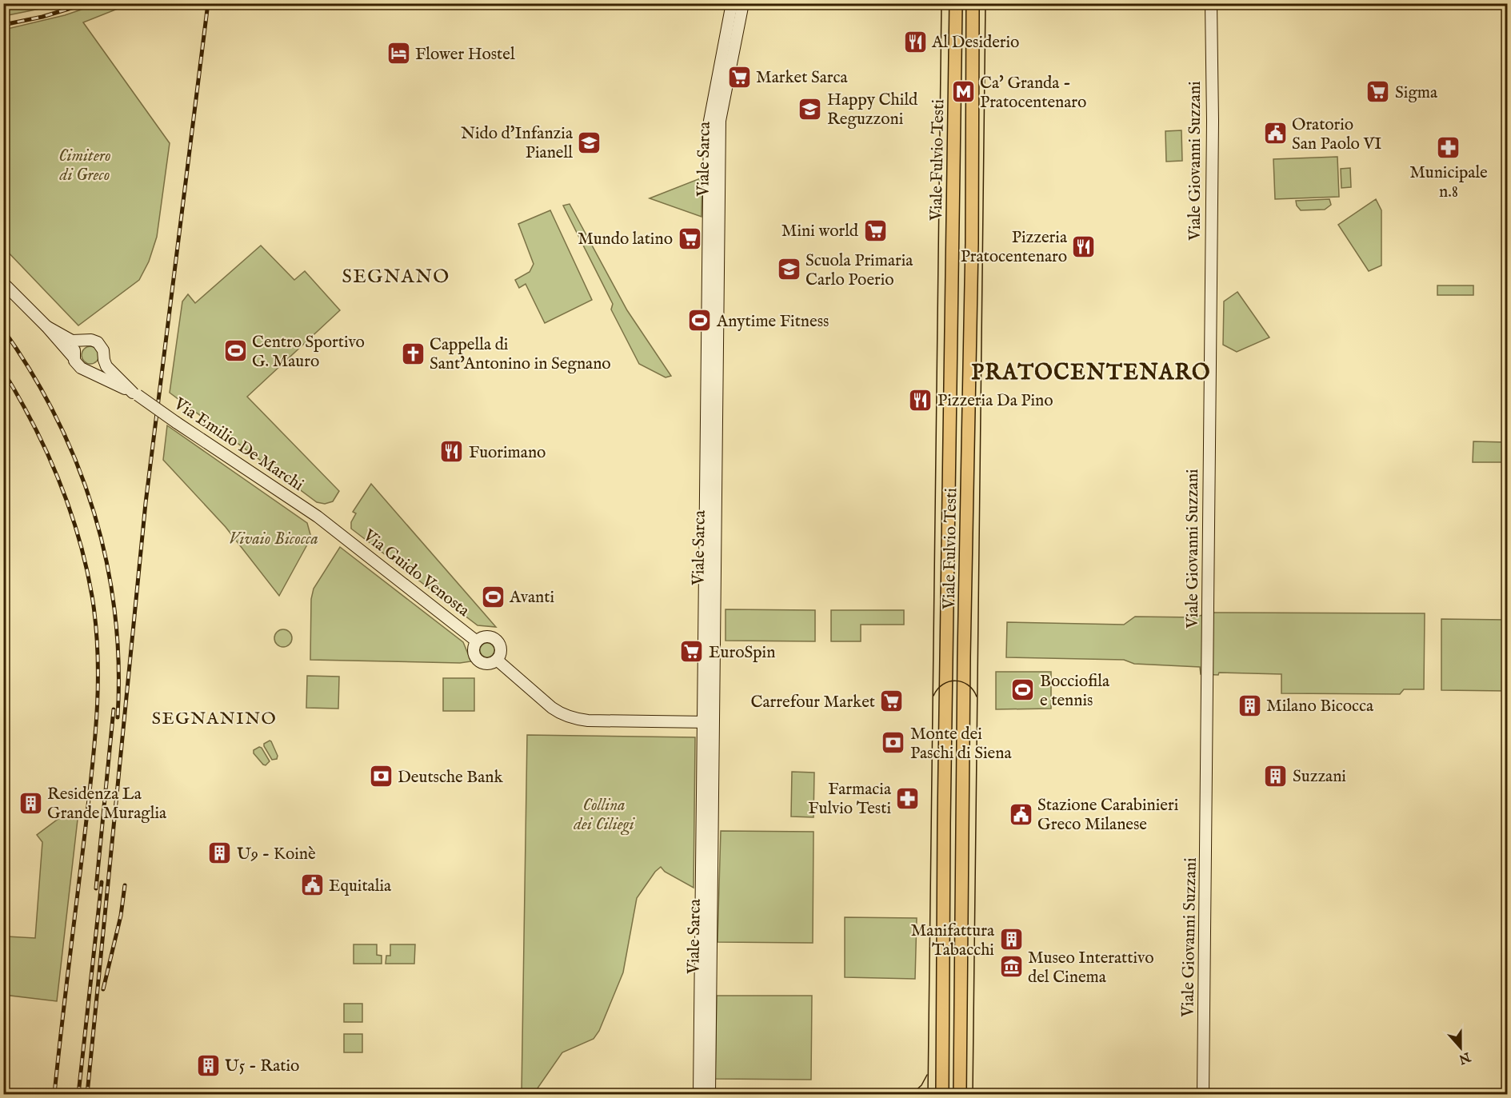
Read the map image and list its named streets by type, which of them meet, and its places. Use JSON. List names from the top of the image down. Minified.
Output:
{"streets":{"main road":["Viale Fulvio Testi"],"street":["Viale Sarca","Viale Giovanni Suzzani","Via Emilio De Marchi","Via Guido Venosta"]},"crossings":[["Via Emilio De Marchi","Via Guido Venosta"]],"districts":["SEGNANO","PRATOCENTENARO","SEGNANINO"],"parks":["Cimitero di Greco","Vivaio Bicocca","Collina dei Ciliegi"],"places":{"restaurant":["Al Desiderio","Pizzeria Pratocentenaro","Pizzeria Da Pino","Fuorimano"],"hotel":["Flower Hostel"],"supermarket":["Market Sarca","Sigma","Mini world","Mundo latino","EuroSpin","Carrefour Market"],"metro station":["Ca' Granda - Pratocentenaro"],"school or university":["Happy Child Reguzzoni","Nido d'Infanzia Pianell","Scuola Primaria Carlo Poerio"],"public building":["Oratorio San Paolo VI","Stazione Carabinieri Greco Milanese","Equitalia"],"pharmacy":["Municipale n.8","Farmacia Fulvio Testi"],"sports":["Anytime Fitness","Centro Sportivo G. Mauro","Avanti","Bocciofila e tennis"],"church":["Cappella di Sant'Antonino in Segnano"],"building":["Milano Bicocca","Suzzani","Residenza La Grande Muraglia","U9 - Koinè","Manifattura Tabacchi","U5 - Ratio"],"bank":["Monte dei Paschi di Siena","Deutsche Bank"],"museum":["Museo Interattivo del Cinema"]},"north":"bottom"}
